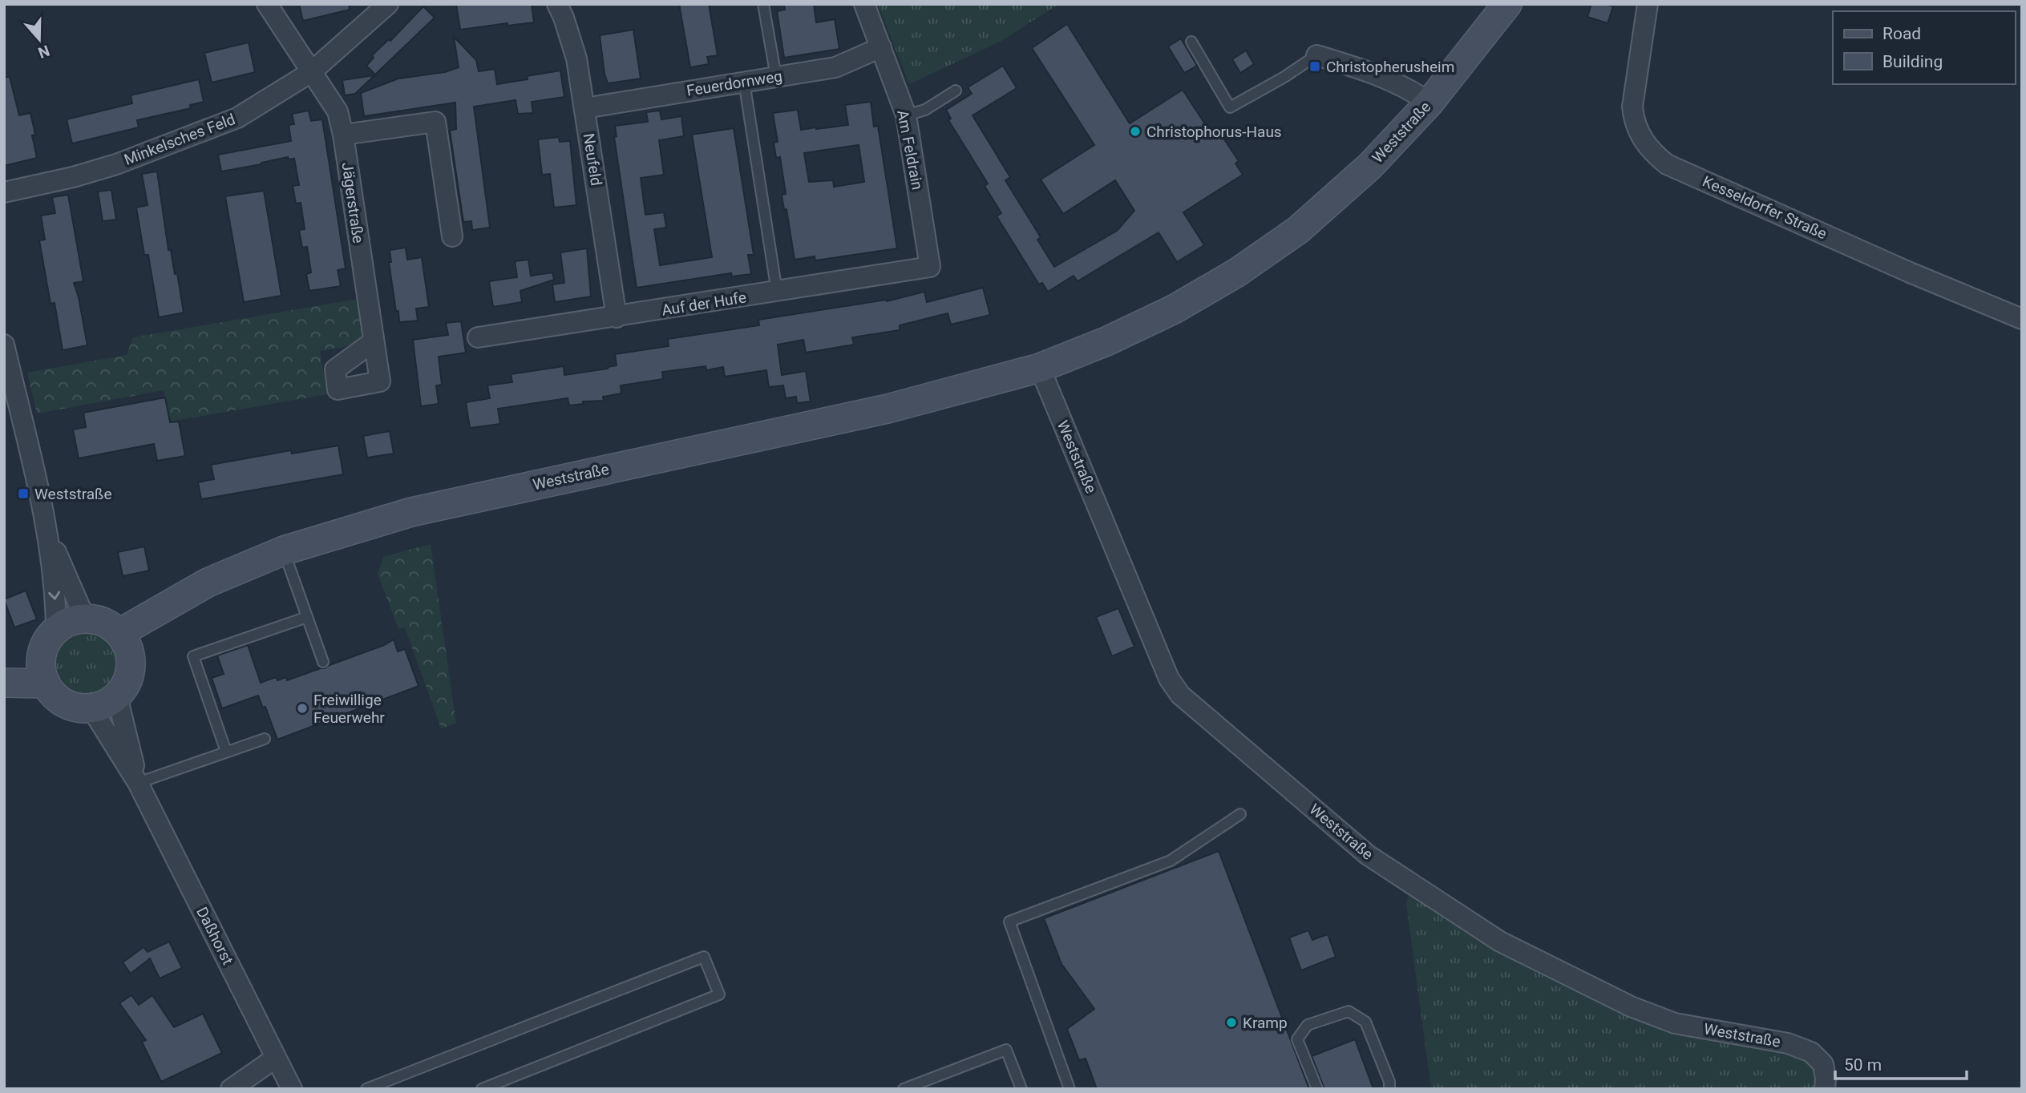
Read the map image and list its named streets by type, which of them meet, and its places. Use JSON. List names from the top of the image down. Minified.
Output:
{"streets":{"main road":["Weststraße"],"street":["Feuerdornweg","Minkelsches Feld","Am Feldrain","Neufeld","Jägerstraße","Kesseldorfer Straße","Auf der Hufe","Daßhorst"]},"crossings":[["Feuerdornweg","Am Feldrain"],["Feuerdornweg","Neufeld"],["Weststraße","Daßhorst"],["Minkelsches Feld","Jägerstraße"],["Am Feldrain","Auf der Hufe"],["Neufeld","Auf der Hufe"]],"places":{"transit":["Christopherusheim","Weststraße"],"other":["Christophorus-Haus","Freiwillige Feuerwehr","Kramp"]},"legend":["Road","Building"],"scale_bar":"50 m","north":"bottom"}
